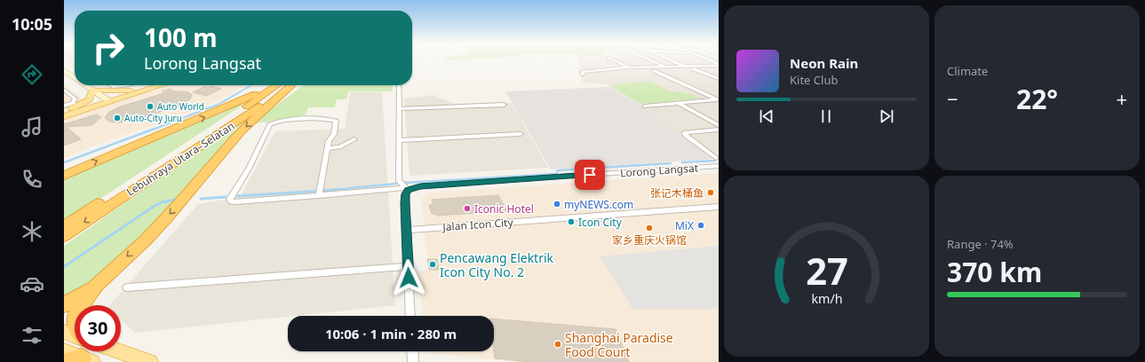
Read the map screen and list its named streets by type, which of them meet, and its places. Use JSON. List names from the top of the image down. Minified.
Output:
{"streets":{"highway":["Lebuhraya Utara–Selatan"],"street":["Lorong Langsat","Jalan Icon City"]},"places":["Auto World","Auto-City Juru","张记木桶鱼","myNEWS.com","Iconic Hotel","Icon City","MiX","家乡重庆火锅馆","Pencawang Elektrik Icon City No. 2","Shanghai Paradise Food Court"],"page":{"tabs":"10:05","tile":["Climate",["Range · 74%","370 km"]],"turn":["100 m","Lorong Langsat"],"song":["Neon Rain","Kite Club"],"heat":["−","22°","+"],"limit":"30","trip":"10:06 · 1 min · 280 m","gauge":["27","km/h"]}}
